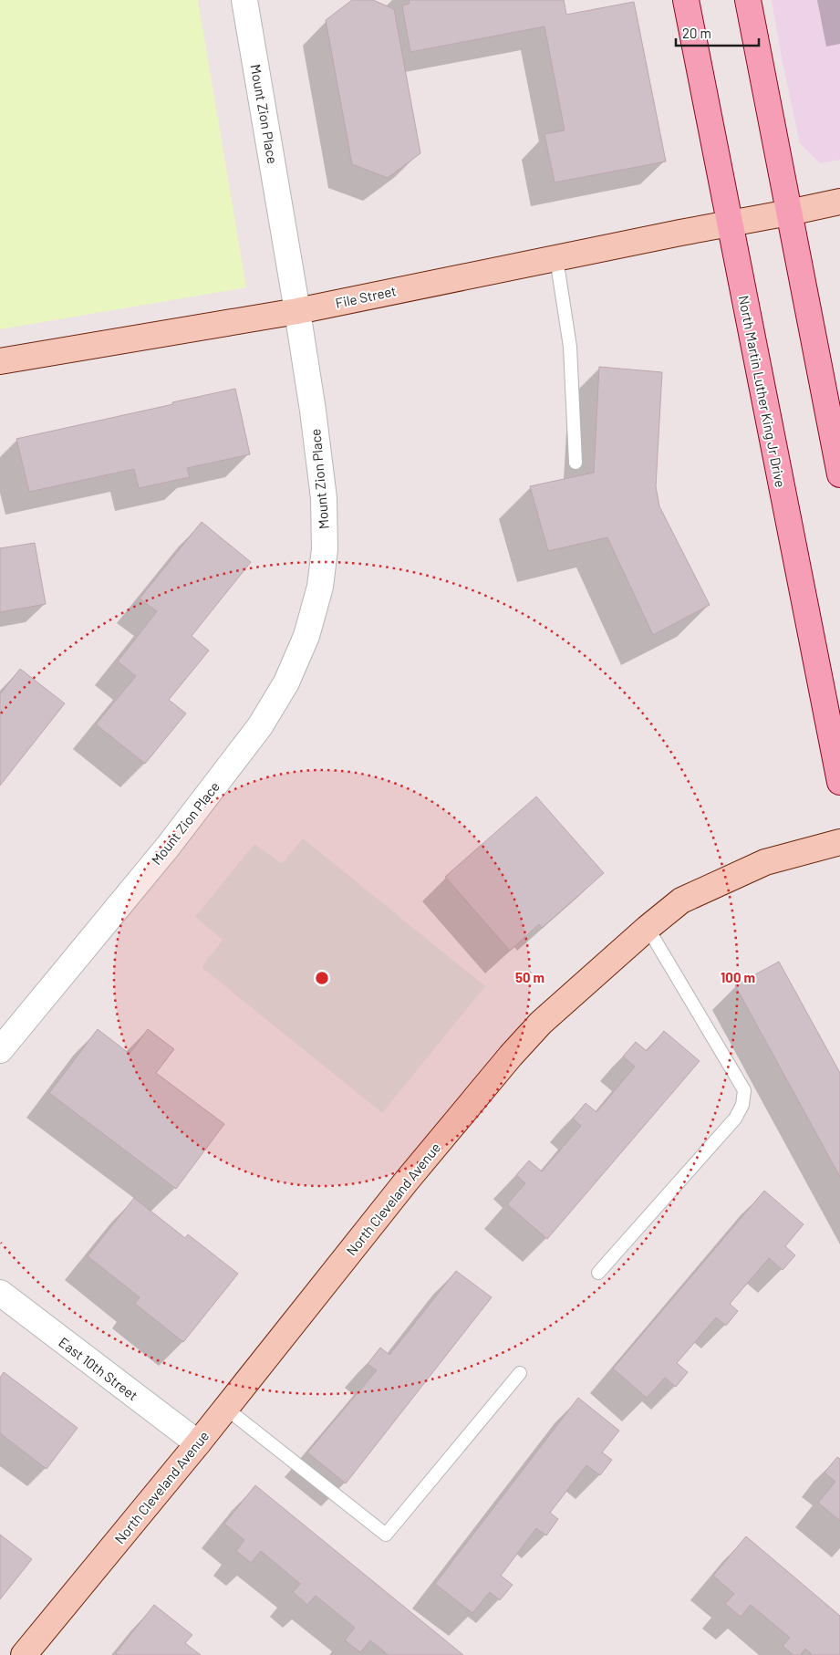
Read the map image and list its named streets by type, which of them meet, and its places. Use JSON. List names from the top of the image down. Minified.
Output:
{"streets":{"main road":["North Martin Luther King Jr Drive"],"street":["Mount Zion Place","File Street","North Cleveland Avenue","East 10th Street"]},"crossings":[["Mount Zion Place","File Street"],["File Street","North Martin Luther King Jr Drive"],["North Cleveland Avenue","East 10th Street"]],"scale_bar":"20 m","rings":["50 m","100 m"]}
